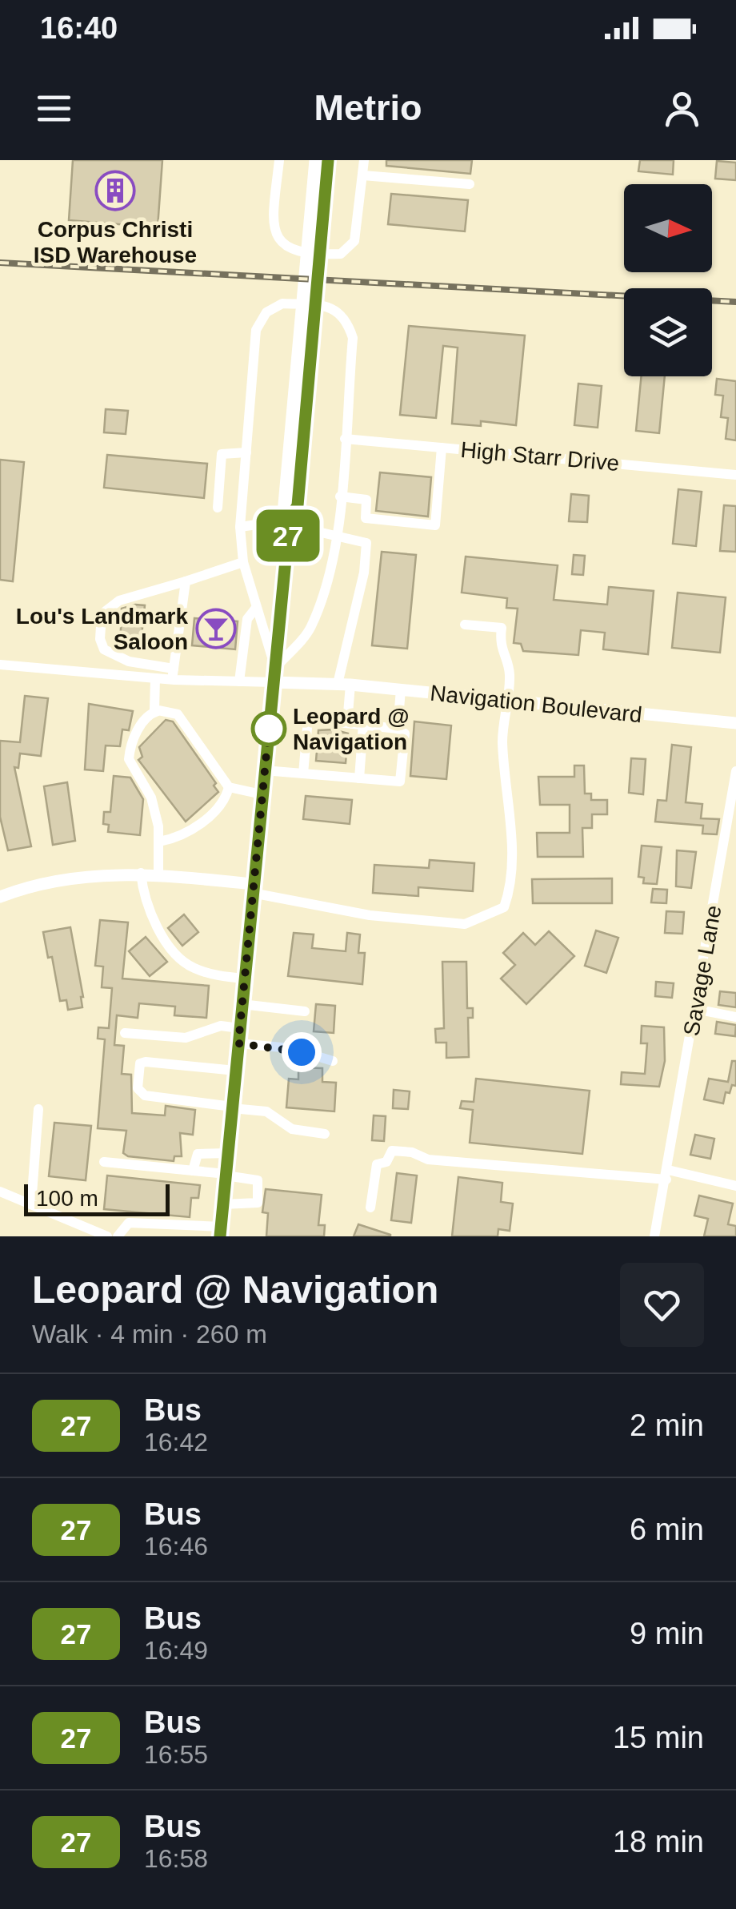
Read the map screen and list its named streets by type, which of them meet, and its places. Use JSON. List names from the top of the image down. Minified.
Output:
{"streets":{"main road":["Navigation Boulevard"],"street":["High Starr Drive","Savage Lane"]},"places":{"building":["Corpus Christi ISD Warehouse"],"bar":["Lou's Landmark Saloon"],"other":["Leopard @ Navigation"]},"lines":["bus line 27"],"scale_bar":"100 m","north":"right","page":{"status":"16:40","header":"Metrio","on_map":"27","scale":"100 m","heading":["Leopard @ Navigation","Walk · 4 min · 260 m"],"list":[{"mark":"27","name":"Bus","note":"16:42","value":"2 min"},{"mark":"27","name":"Bus","note":"16:46","value":"6 min"},{"mark":"27","name":"Bus","note":"16:49","value":"9 min"},{"mark":"27","name":"Bus","note":"16:55","value":"15 min"},{"mark":"27","name":"Bus","note":"16:58","value":"18 min"}]}}
